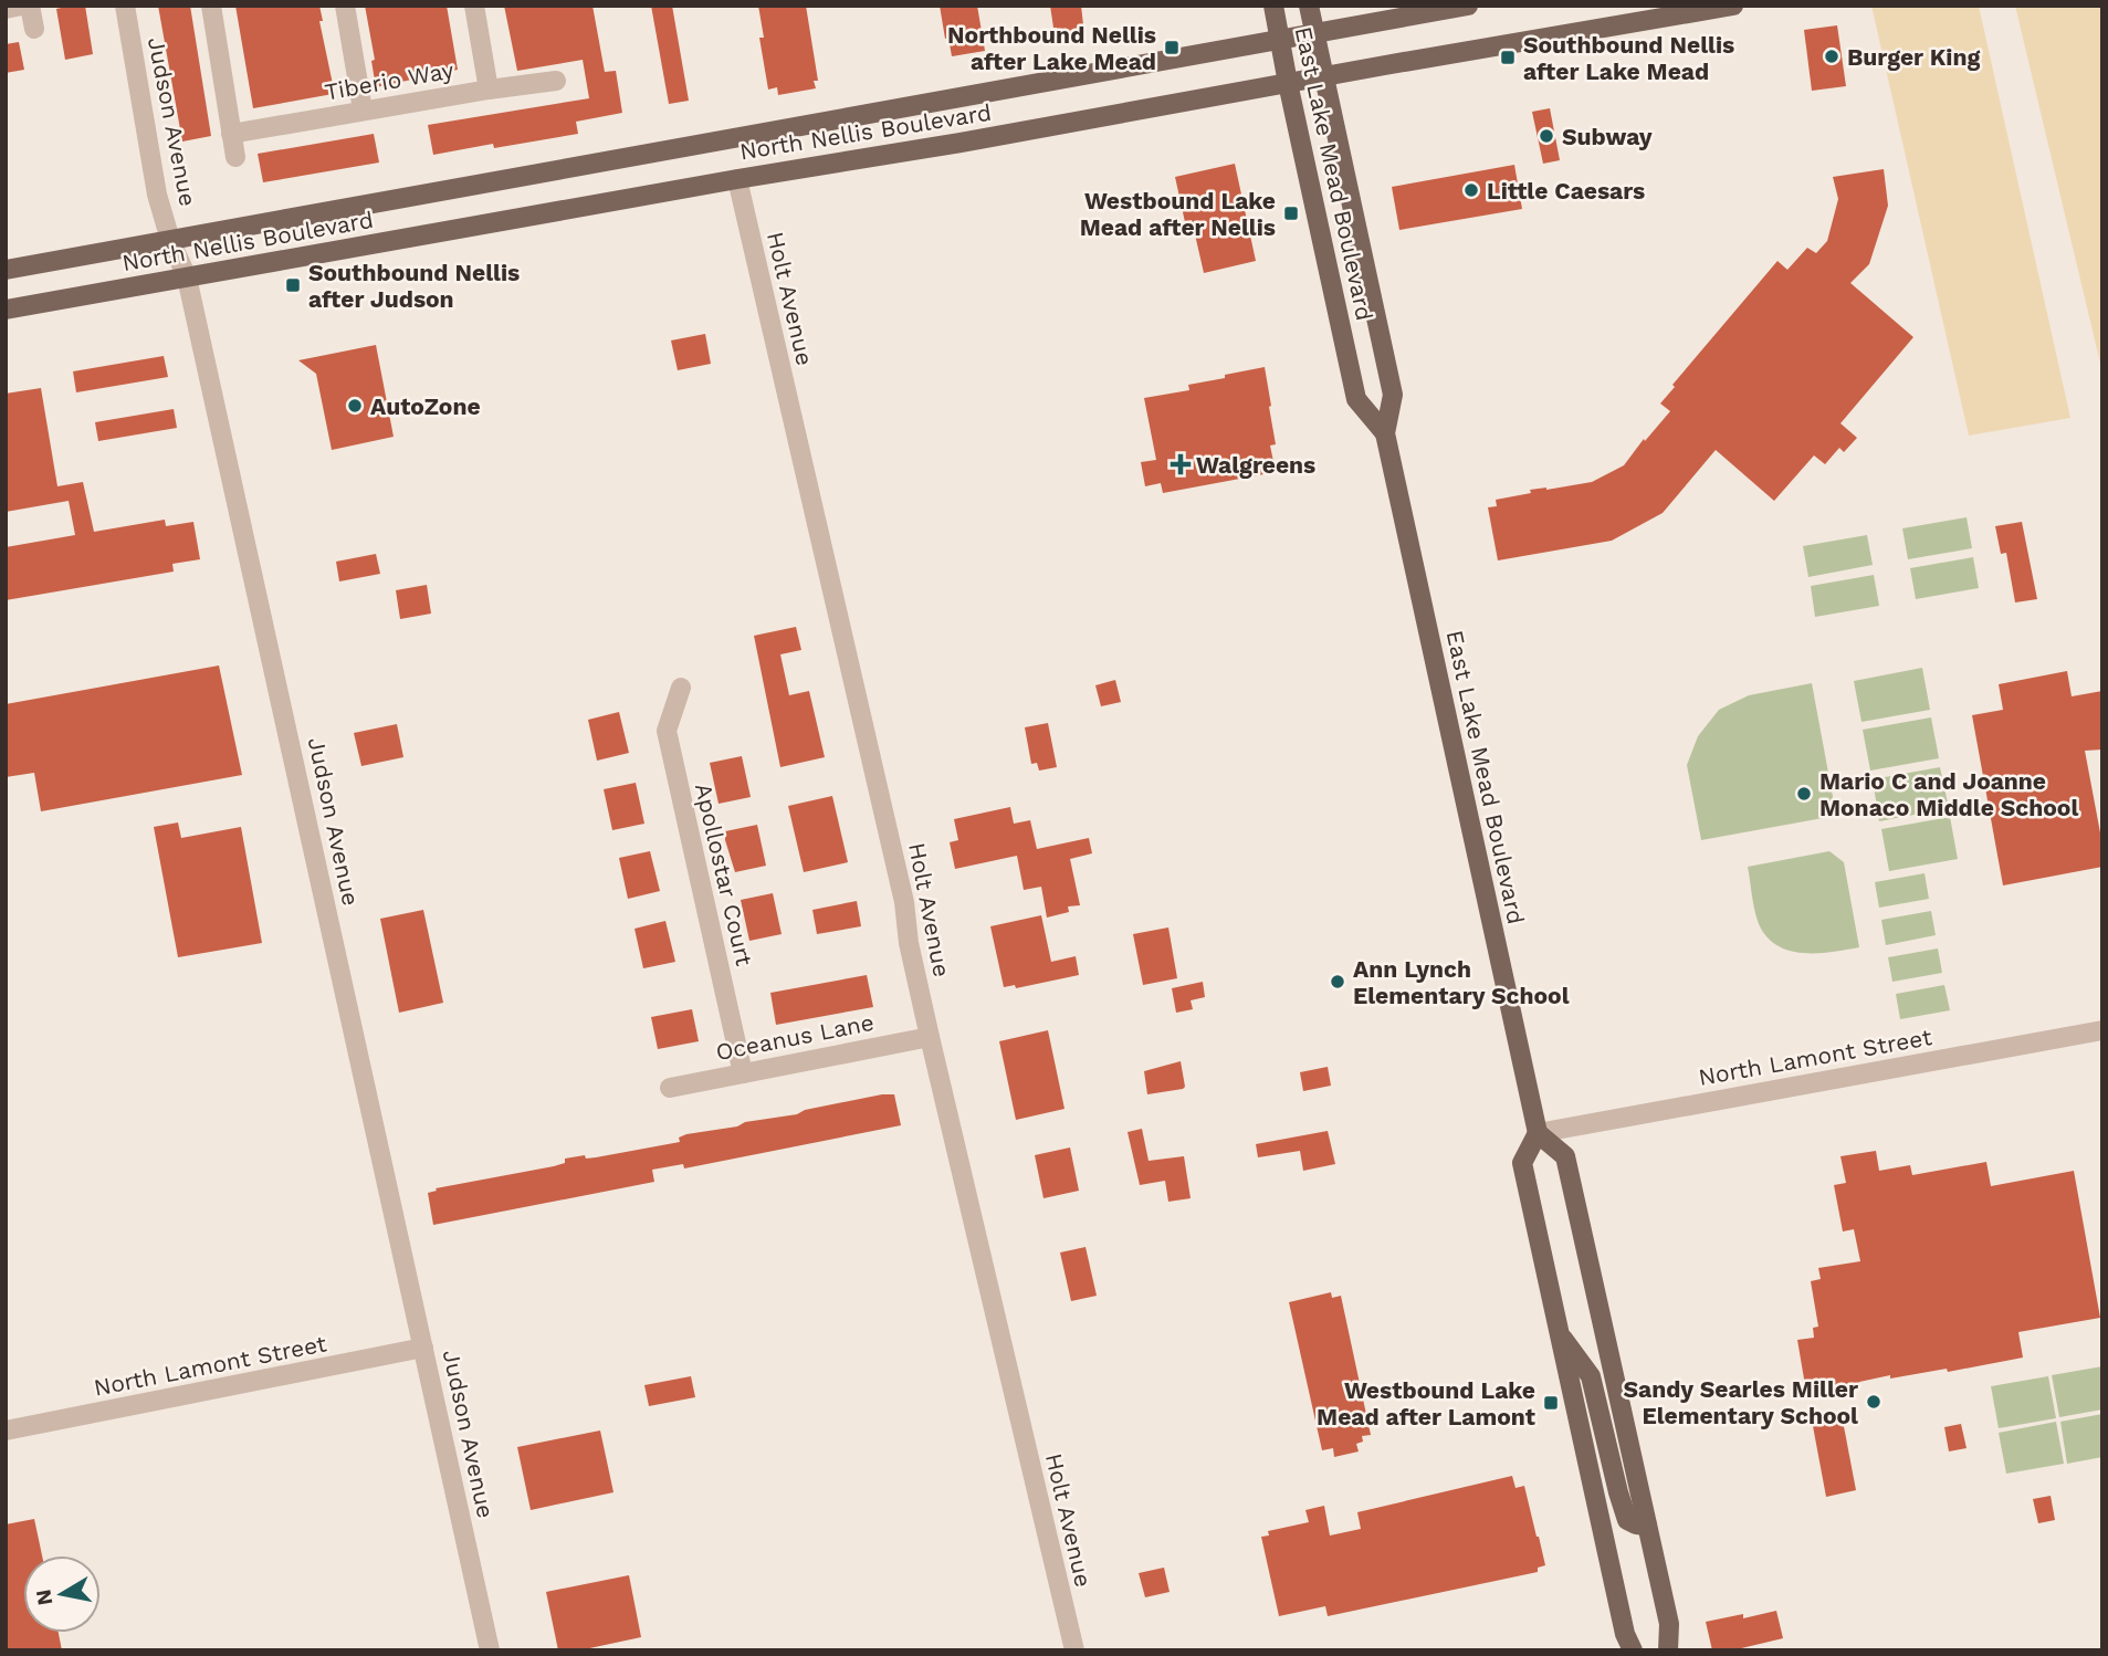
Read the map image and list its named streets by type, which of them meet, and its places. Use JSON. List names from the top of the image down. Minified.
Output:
{"streets":{"main road":["North Nellis Boulevard","East Lake Mead Boulevard"],"street":["Tiberio Way","Judson Avenue","Holt Avenue","Apollostar Court","Oceanus Lane","North Lamont Street"]},"crossings":[["Judson Avenue","North Nellis Boulevard"],["Judson Avenue","North Lamont Street"],["North Nellis Boulevard","East Lake Mead Boulevard"],["North Nellis Boulevard","Holt Avenue"],["East Lake Mead Boulevard","North Lamont Street"],["Holt Avenue","Oceanus Lane"],["Apollostar Court","Oceanus Lane"]],"places":{"transit":["Northbound Nellis after Lake Mead","Southbound Nellis after Lake Mead","Westbound Lake Mead after Nellis","Southbound Nellis after Judson","Westbound Lake Mead after Lamont"],"other":["Burger King","Subway","Little Caesars","AutoZone","Mario C and Joanne Monaco Middle School","Ann Lynch Elementary School","Sandy Searles Miller Elementary School"],"health":["Walgreens"]},"north":"left"}
